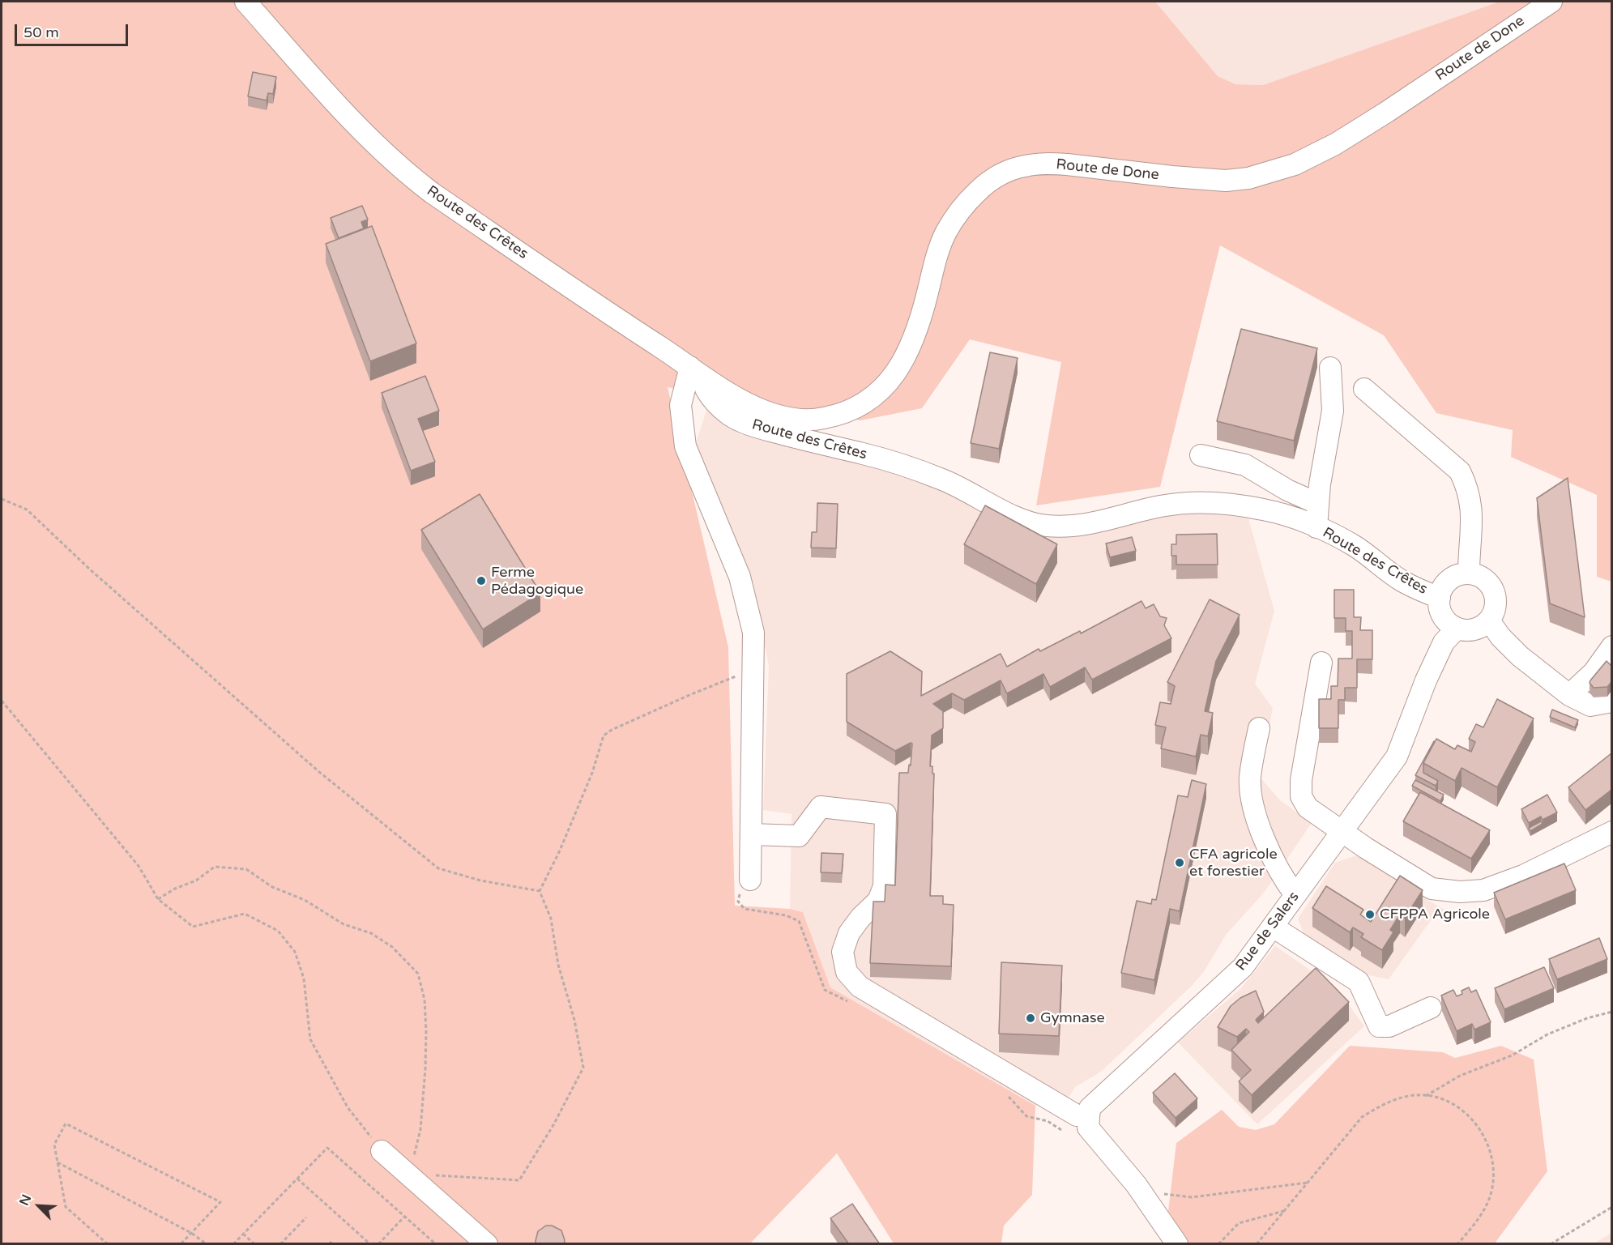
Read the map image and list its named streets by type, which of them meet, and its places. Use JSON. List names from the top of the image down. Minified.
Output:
{"streets":{"street":["Route de Done","Route des Crêtes","Rue de Salers"]},"crossings":[["Route de Done","Route des Crêtes"],["Route des Crêtes","Rue de Salers"]],"places":["Ferme Pédagogique","CFA agricole et forestier","CFPPA Agricole","Gymnase"],"scale_bar":"50 m","north":"top left"}
